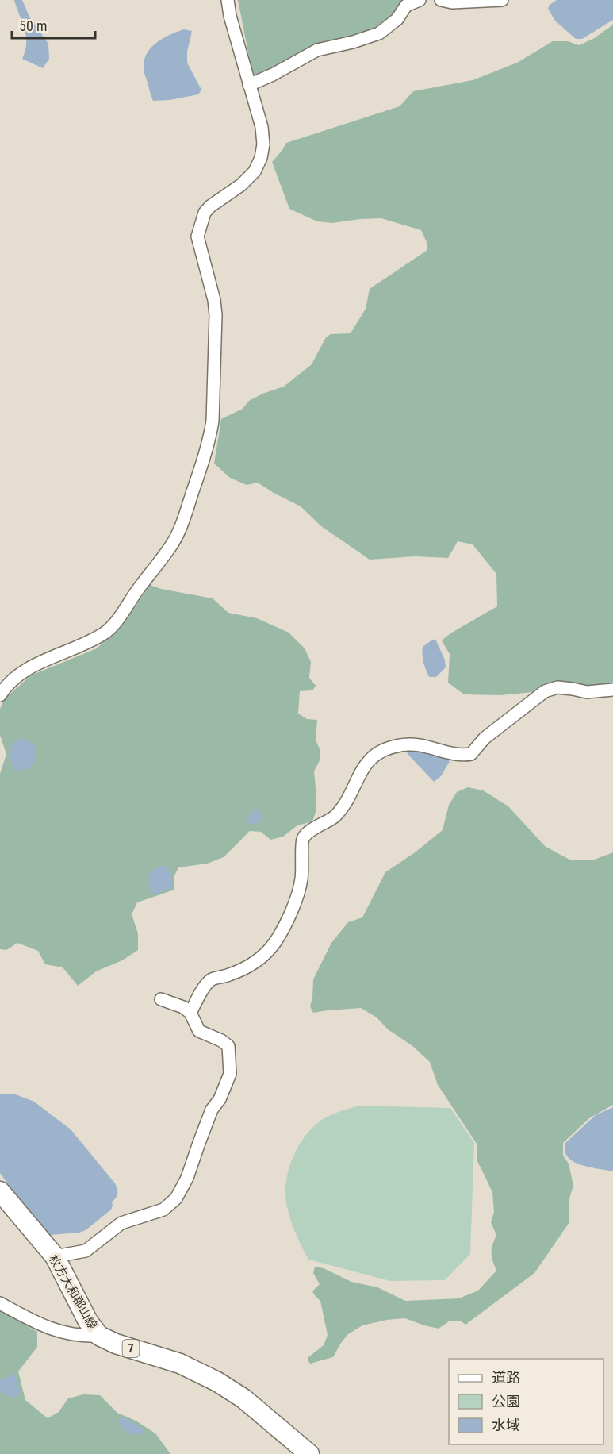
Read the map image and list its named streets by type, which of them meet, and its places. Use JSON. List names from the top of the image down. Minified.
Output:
{"streets":{"main road":["枚方大和郡山線","7"]},"legend":["道路","公園","水域"],"scale_bar":"50 m"}
